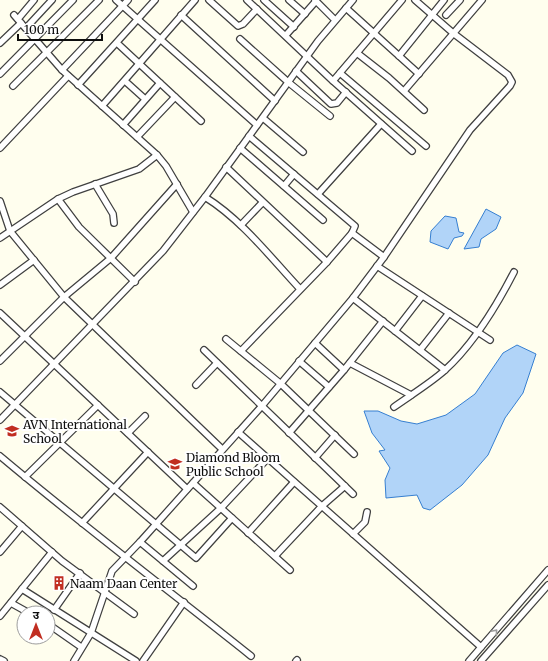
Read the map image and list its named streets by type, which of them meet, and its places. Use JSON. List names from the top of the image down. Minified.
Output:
{"places":{"school or university":["AVN International School","Diamond Bloom Public School"],"building":["Naam Daan Center"]},"scale_bar":"100 m","north":"top"}
